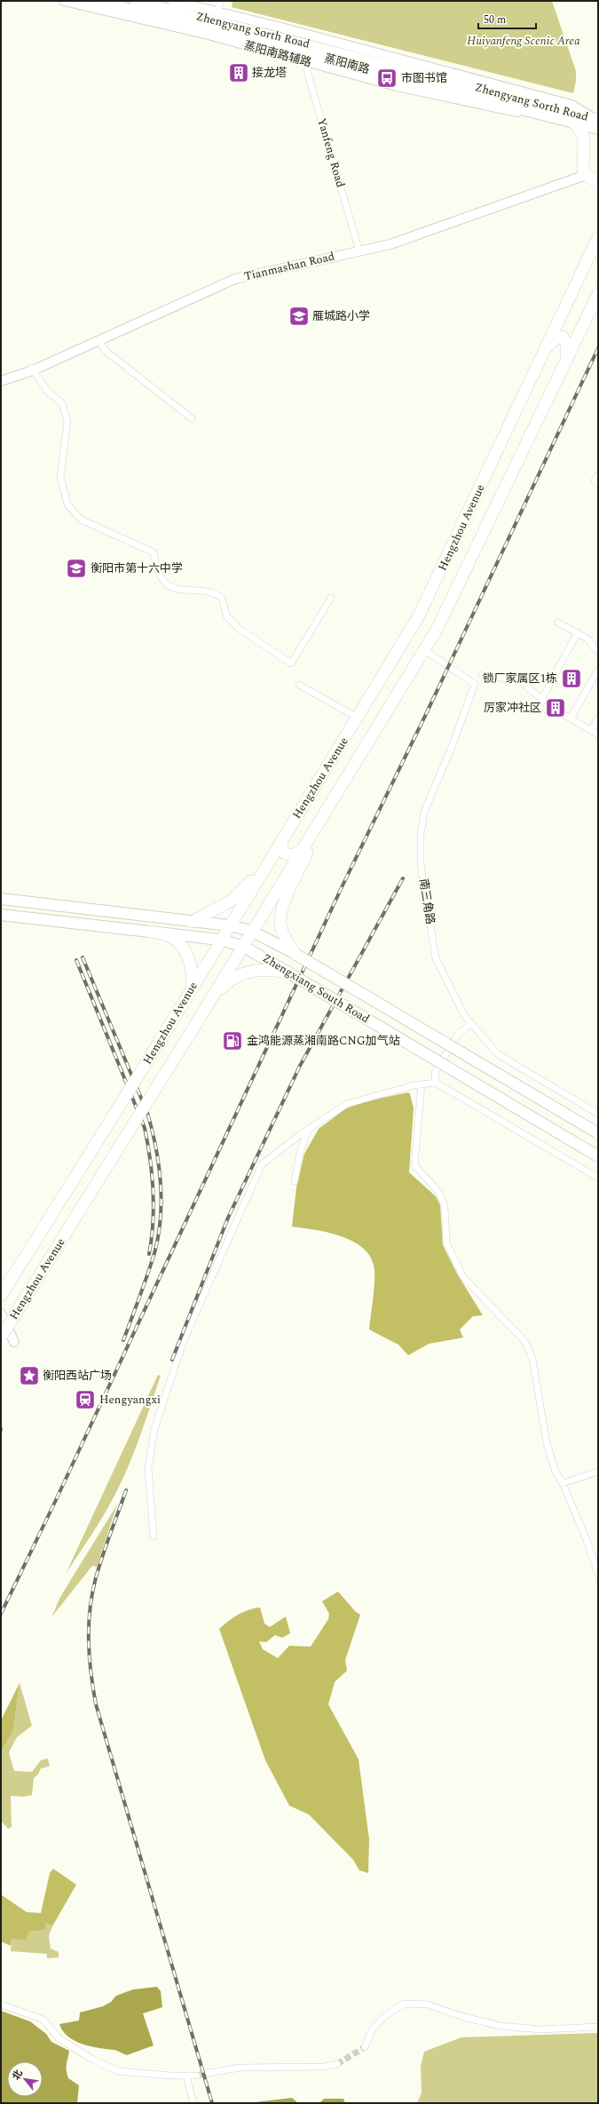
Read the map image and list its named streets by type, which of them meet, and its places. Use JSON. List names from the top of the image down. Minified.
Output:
{"streets":{"highway":["Hengzhou Avenue"],"main road":["Zhengyang Sorth Road","蒸阳南路","Zhengxiang South Road"],"street":["蒸阳南路辅路","Yanfeng Road","Tianmashan Road","南三角路"]},"crossings":[["蒸阳南路辅路","蒸阳南路"],["蒸阳南路辅路","Yanfeng Road"],["蒸阳南路","Yanfeng Road"],["Yanfeng Road","Tianmashan Road"],["Hengzhou Avenue","南三角路"],["Hengzhou Avenue","Zhengxiang South Road"]],"parks":["Huiyanfeng Scenic Area"],"places":{"building":["接龙塔","锁厂家属区1栋","厉家冲社区"],"bus stop":["市图书馆"],"school or university":["雁城路小学","衡阳市第十六中学"],"fuel station":["金鸿能源蒸湘南路CNG加气站"],"place":["衡阳西站广场"],"station":["Hengyangxi"]},"scale_bar":"50 m","north":"top left"}
